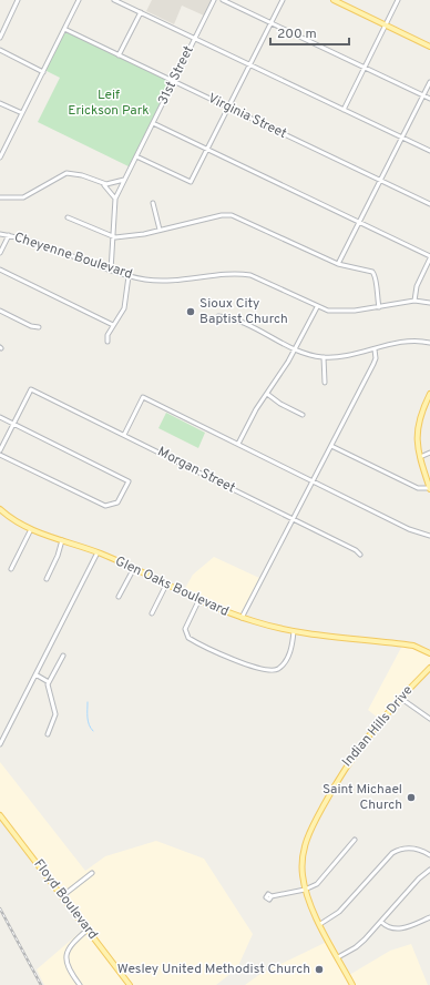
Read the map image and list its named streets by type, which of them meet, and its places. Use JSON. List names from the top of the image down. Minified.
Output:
{"streets":{"main road":["Glen Oaks Boulevard","Indian Hills Drive","Floyd Boulevard"],"street":["31st Street","Virginia Street","Cheyenne Boulevard","Morgan Street"]},"crossings":[["31st Street","Virginia Street"]],"parks":["Leif Erickson Park"],"places":["Sioux City Baptist Church","Saint Michael Church","Wesley United Methodist Church"],"scale_bar":"200 m"}
